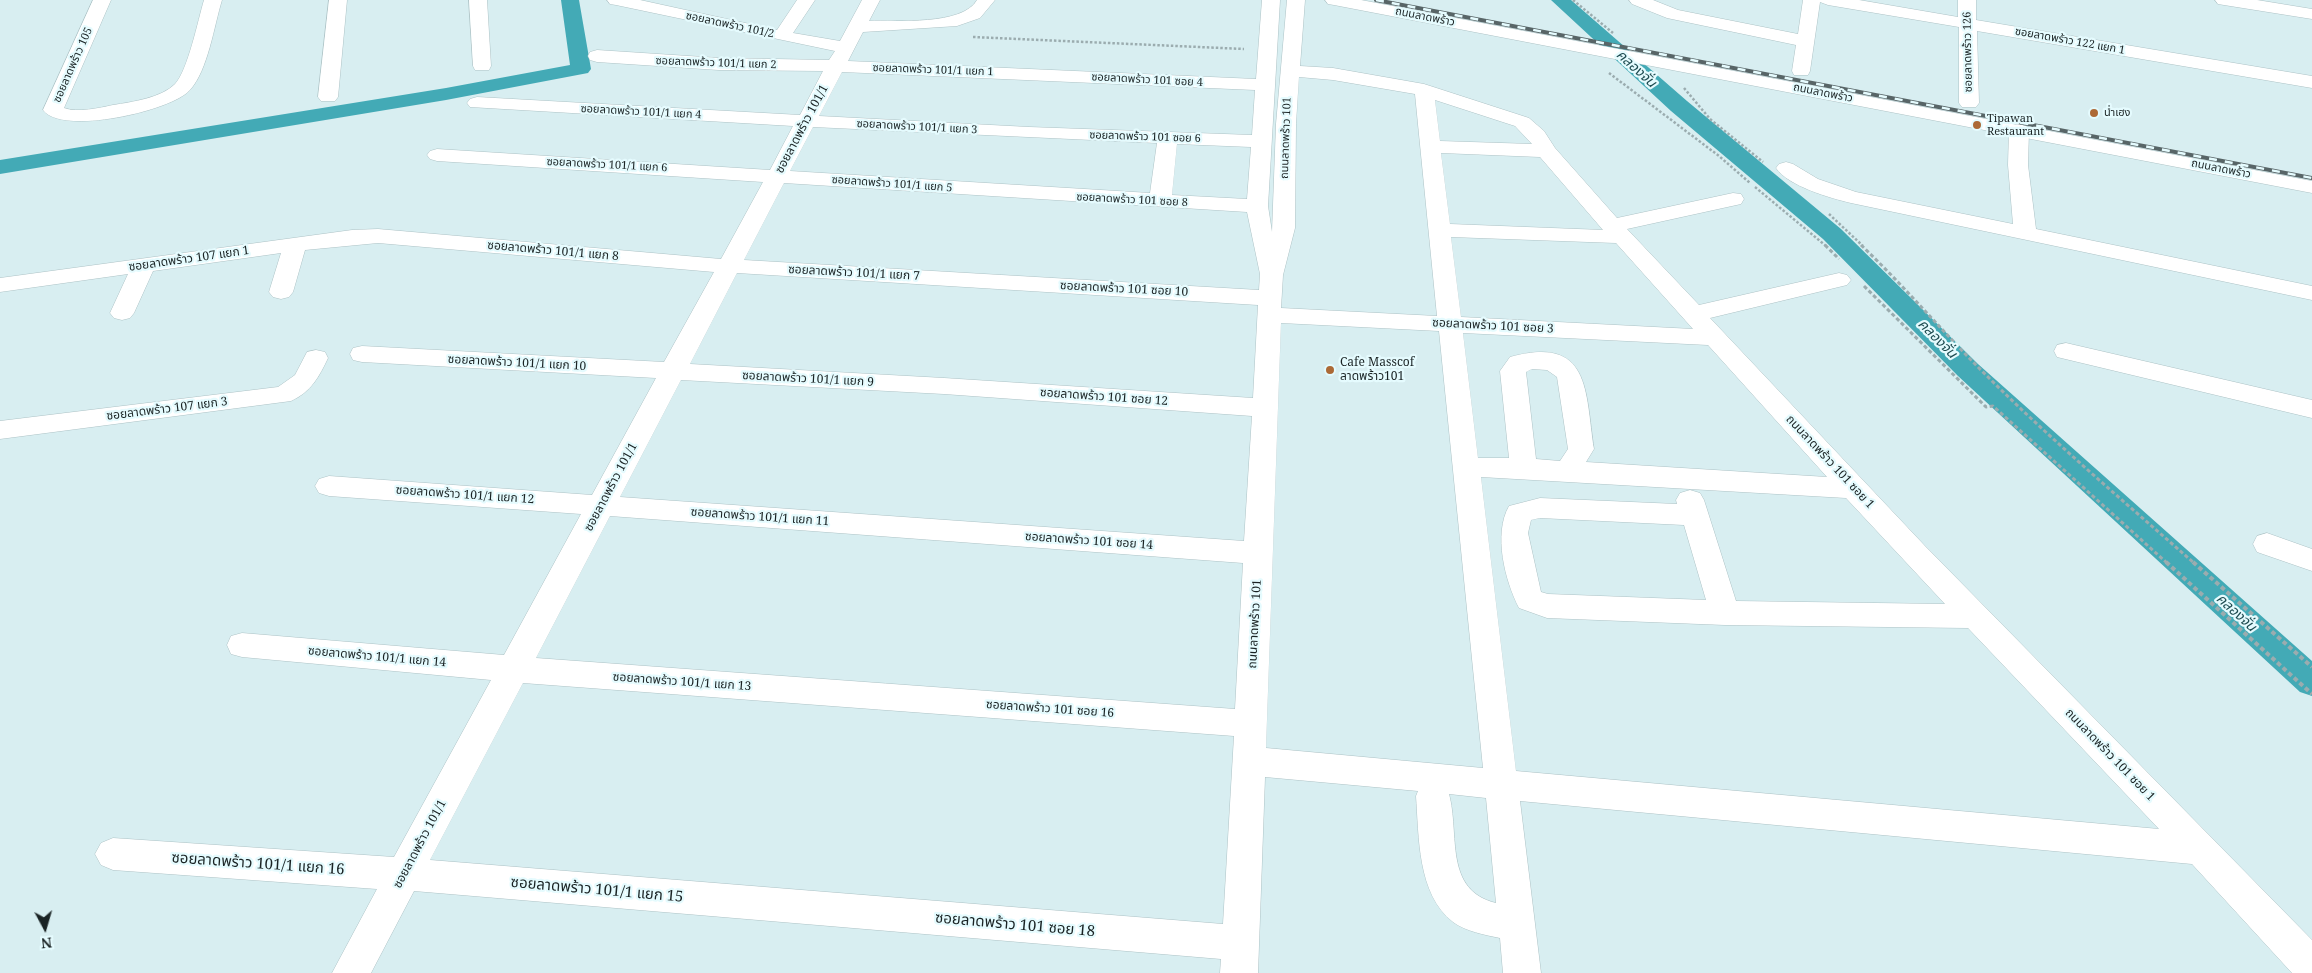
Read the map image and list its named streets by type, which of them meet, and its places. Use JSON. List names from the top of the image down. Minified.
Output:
{"streets":{"street":["ถนนลาดพร้าว","ซอยลาดพร้าว 101/2","ซอยลาดพร้าว 122 แยก 1","ซอยลาดพร้าว 126","ซอยลาดพร้าว 101/1 แยก 2","ซอยลาดพร้าว 105","ซอยลาดพร้าว 101/1 แยก 1","ซอยลาดพร้าว 101 ซอย 4","ซอยลาดพร้าว 101/1 แยก 4","ซอยลาดพร้าว 101/1 แยก 3","ซอยลาดพร้าว 101/1","ซอยลาดพร้าว 101 ซอย 6","ถนนลาดพร้าว 101","ซอยลาดพร้าว 101/1 แยก 6","ซอยลาดพร้าว 101/1 แยก 5","ซอยลาดพร้าว 101 ซอย 8","ซอยลาดพร้าว 101/1 แยก 8","ซอยลาดพร้าว 107 แยก 1","ซอยลาดพร้าว 101/1 แยก 7","ซอยลาดพร้าว 101 ซอย 10","ซอยลาดพร้าว 101 ซอย 3","ซอยลาดพร้าว 101/1 แยก 10","ซอยลาดพร้าว 101/1 แยก 9","ซอยลาดพร้าว 101 ซอย 12","ซอยลาดพร้าว 107 แยก 3","ถนนลาดพร้าว 101 ซอย 1","ซอยลาดพร้าว 101/1 แยก 12","ซอยลาดพร้าว 101/1 แยก 11","ซอยลาดพร้าว 101 ซอย 14","ซอยลาดพร้าว 101/1 แยก 14","ซอยลาดพร้าว 101/1 แยก 13","ซอยลาดพร้าว 101 ซอย 16","ซอยลาดพร้าว 101/1 แยก 16","ซอยลาดพร้าว 101/1 แยก 15","ซอยลาดพร้าว 101 ซอย 18"]},"crossings":[["ถนนลาดพร้าว","ซอยลาดพร้าว 126"],["ซอยลาดพร้าว 101/2","ซอยลาดพร้าว 101/1 แยก 2"],["ซอยลาดพร้าว 101/2","ซอยลาดพร้าว 101/1 แยก 1"],["ซอยลาดพร้าว 101/2","ซอยลาดพร้าว 101/1"],["ซอยลาดพร้าว 122 แยก 1","ซอยลาดพร้าว 126"],["ซอยลาดพร้าว 101/1 แยก 2","ซอยลาดพร้าว 101/1 แยก 1"],["ซอยลาดพร้าว 101/1 แยก 2","ซอยลาดพร้าว 101/1"],["ซอยลาดพร้าว 101/1 แยก 1","ซอยลาดพร้าว 101 ซอย 4"],["ซอยลาดพร้าว 101/1 แยก 1","ซอยลาดพร้าว 101/1"],["ซอยลาดพร้าว 101 ซอย 4","ถนนลาดพร้าว 101"],["ซอยลาดพร้าว 101/1 แยก 4","ซอยลาดพร้าว 101/1 แยก 3"],["ซอยลาดพร้าว 101/1 แยก 4","ซอยลาดพร้าว 101/1"],["ซอยลาดพร้าว 101/1 แยก 3","ซอยลาดพร้าว 101/1"],["ซอยลาดพร้าว 101/1 แยก 3","ซอยลาดพร้าว 101 ซอย 6"],["ซอยลาดพร้าว 101/1","ซอยลาดพร้าว 101/1 แยก 6"],["ซอยลาดพร้าว 101/1","ซอยลาดพร้าว 101/1 แยก 5"],["ซอยลาดพร้าว 101/1","ซอยลาดพร้าว 101/1 แยก 8"],["ซอยลาดพร้าว 101/1","ซอยลาดพร้าว 101/1 แยก 7"],["ซอยลาดพร้าว 101/1","ซอยลาดพร้าว 101/1 แยก 10"],["ซอยลาดพร้าว 101/1","ซอยลาดพร้าว 101/1 แยก 9"],["ซอยลาดพร้าว 101/1","ซอยลาดพร้าว 101/1 แยก 12"],["ซอยลาดพร้าว 101/1","ซอยลาดพร้าว 101/1 แยก 11"],["ซอยลาดพร้าว 101/1","ซอยลาดพร้าว 101/1 แยก 14"],["ซอยลาดพร้าว 101/1","ซอยลาดพร้าว 101/1 แยก 13"],["ซอยลาดพร้าว 101/1","ซอยลาดพร้าว 101/1 แยก 16"],["ซอยลาดพร้าว 101/1","ซอยลาดพร้าว 101/1 แยก 15"],["ซอยลาดพร้าว 101 ซอย 6","ถนนลาดพร้าว 101"],["ถนนลาดพร้าว 101","ซอยลาดพร้าว 101 ซอย 8"],["ถนนลาดพร้าว 101","ซอยลาดพร้าว 101 ซอย 10"],["ถนนลาดพร้าว 101","ซอยลาดพร้าว 101 ซอย 3"],["ถนนลาดพร้าว 101","ซอยลาดพร้าว 101 ซอย 12"],["ถนนลาดพร้าว 101","ถนนลาดพร้าว 101 ซอย 1"],["ถนนลาดพร้าว 101","ซอยลาดพร้าว 101 ซอย 14"],["ถนนลาดพร้าว 101","ซอยลาดพร้าว 101 ซอย 16"],["ถนนลาดพร้าว 101","ซอยลาดพร้าว 101 ซอย 18"],["ซอยลาดพร้าว 101/1 แยก 6","ซอยลาดพร้าว 101/1 แยก 5"],["ซอยลาดพร้าว 101/1 แยก 5","ซอยลาดพร้าว 101 ซอย 8"],["ซอยลาดพร้าว 101/1 แยก 8","ซอยลาดพร้าว 107 แยก 1"],["ซอยลาดพร้าว 101/1 แยก 8","ซอยลาดพร้าว 101/1 แยก 7"],["ซอยลาดพร้าว 101/1 แยก 7","ซอยลาดพร้าว 101 ซอย 10"],["ซอยลาดพร้าว 101 ซอย 10","ซอยลาดพร้าว 101 ซอย 3"],["ซอยลาดพร้าว 101 ซอย 3","ถนนลาดพร้าว 101 ซอย 1"],["ซอยลาดพร้าว 101/1 แยก 10","ซอยลาดพร้าว 101/1 แยก 9"],["ซอยลาดพร้าว 101/1 แยก 9","ซอยลาดพร้าว 101 ซอย 12"],["ซอยลาดพร้าว 101/1 แยก 12","ซอยลาดพร้าว 101/1 แยก 11"],["ซอยลาดพร้าว 101/1 แยก 11","ซอยลาดพร้าว 101 ซอย 14"],["ซอยลาดพร้าว 101/1 แยก 14","ซอยลาดพร้าว 101/1 แยก 13"],["ซอยลาดพร้าว 101/1 แยก 13","ซอยลาดพร้าว 101 ซอย 16"],["ซอยลาดพร้าว 101/1 แยก 16","ซอยลาดพร้าว 101/1 แยก 15"],["ซอยลาดพร้าว 101/1 แยก 15","ซอยลาดพร้าว 101 ซอย 18"]],"water":["คลองจั่น"],"places":["น่ำเฮง","Tipawan Restaurant","Cafe Masscof ลาดพร้าว101"],"north":"bottom"}
